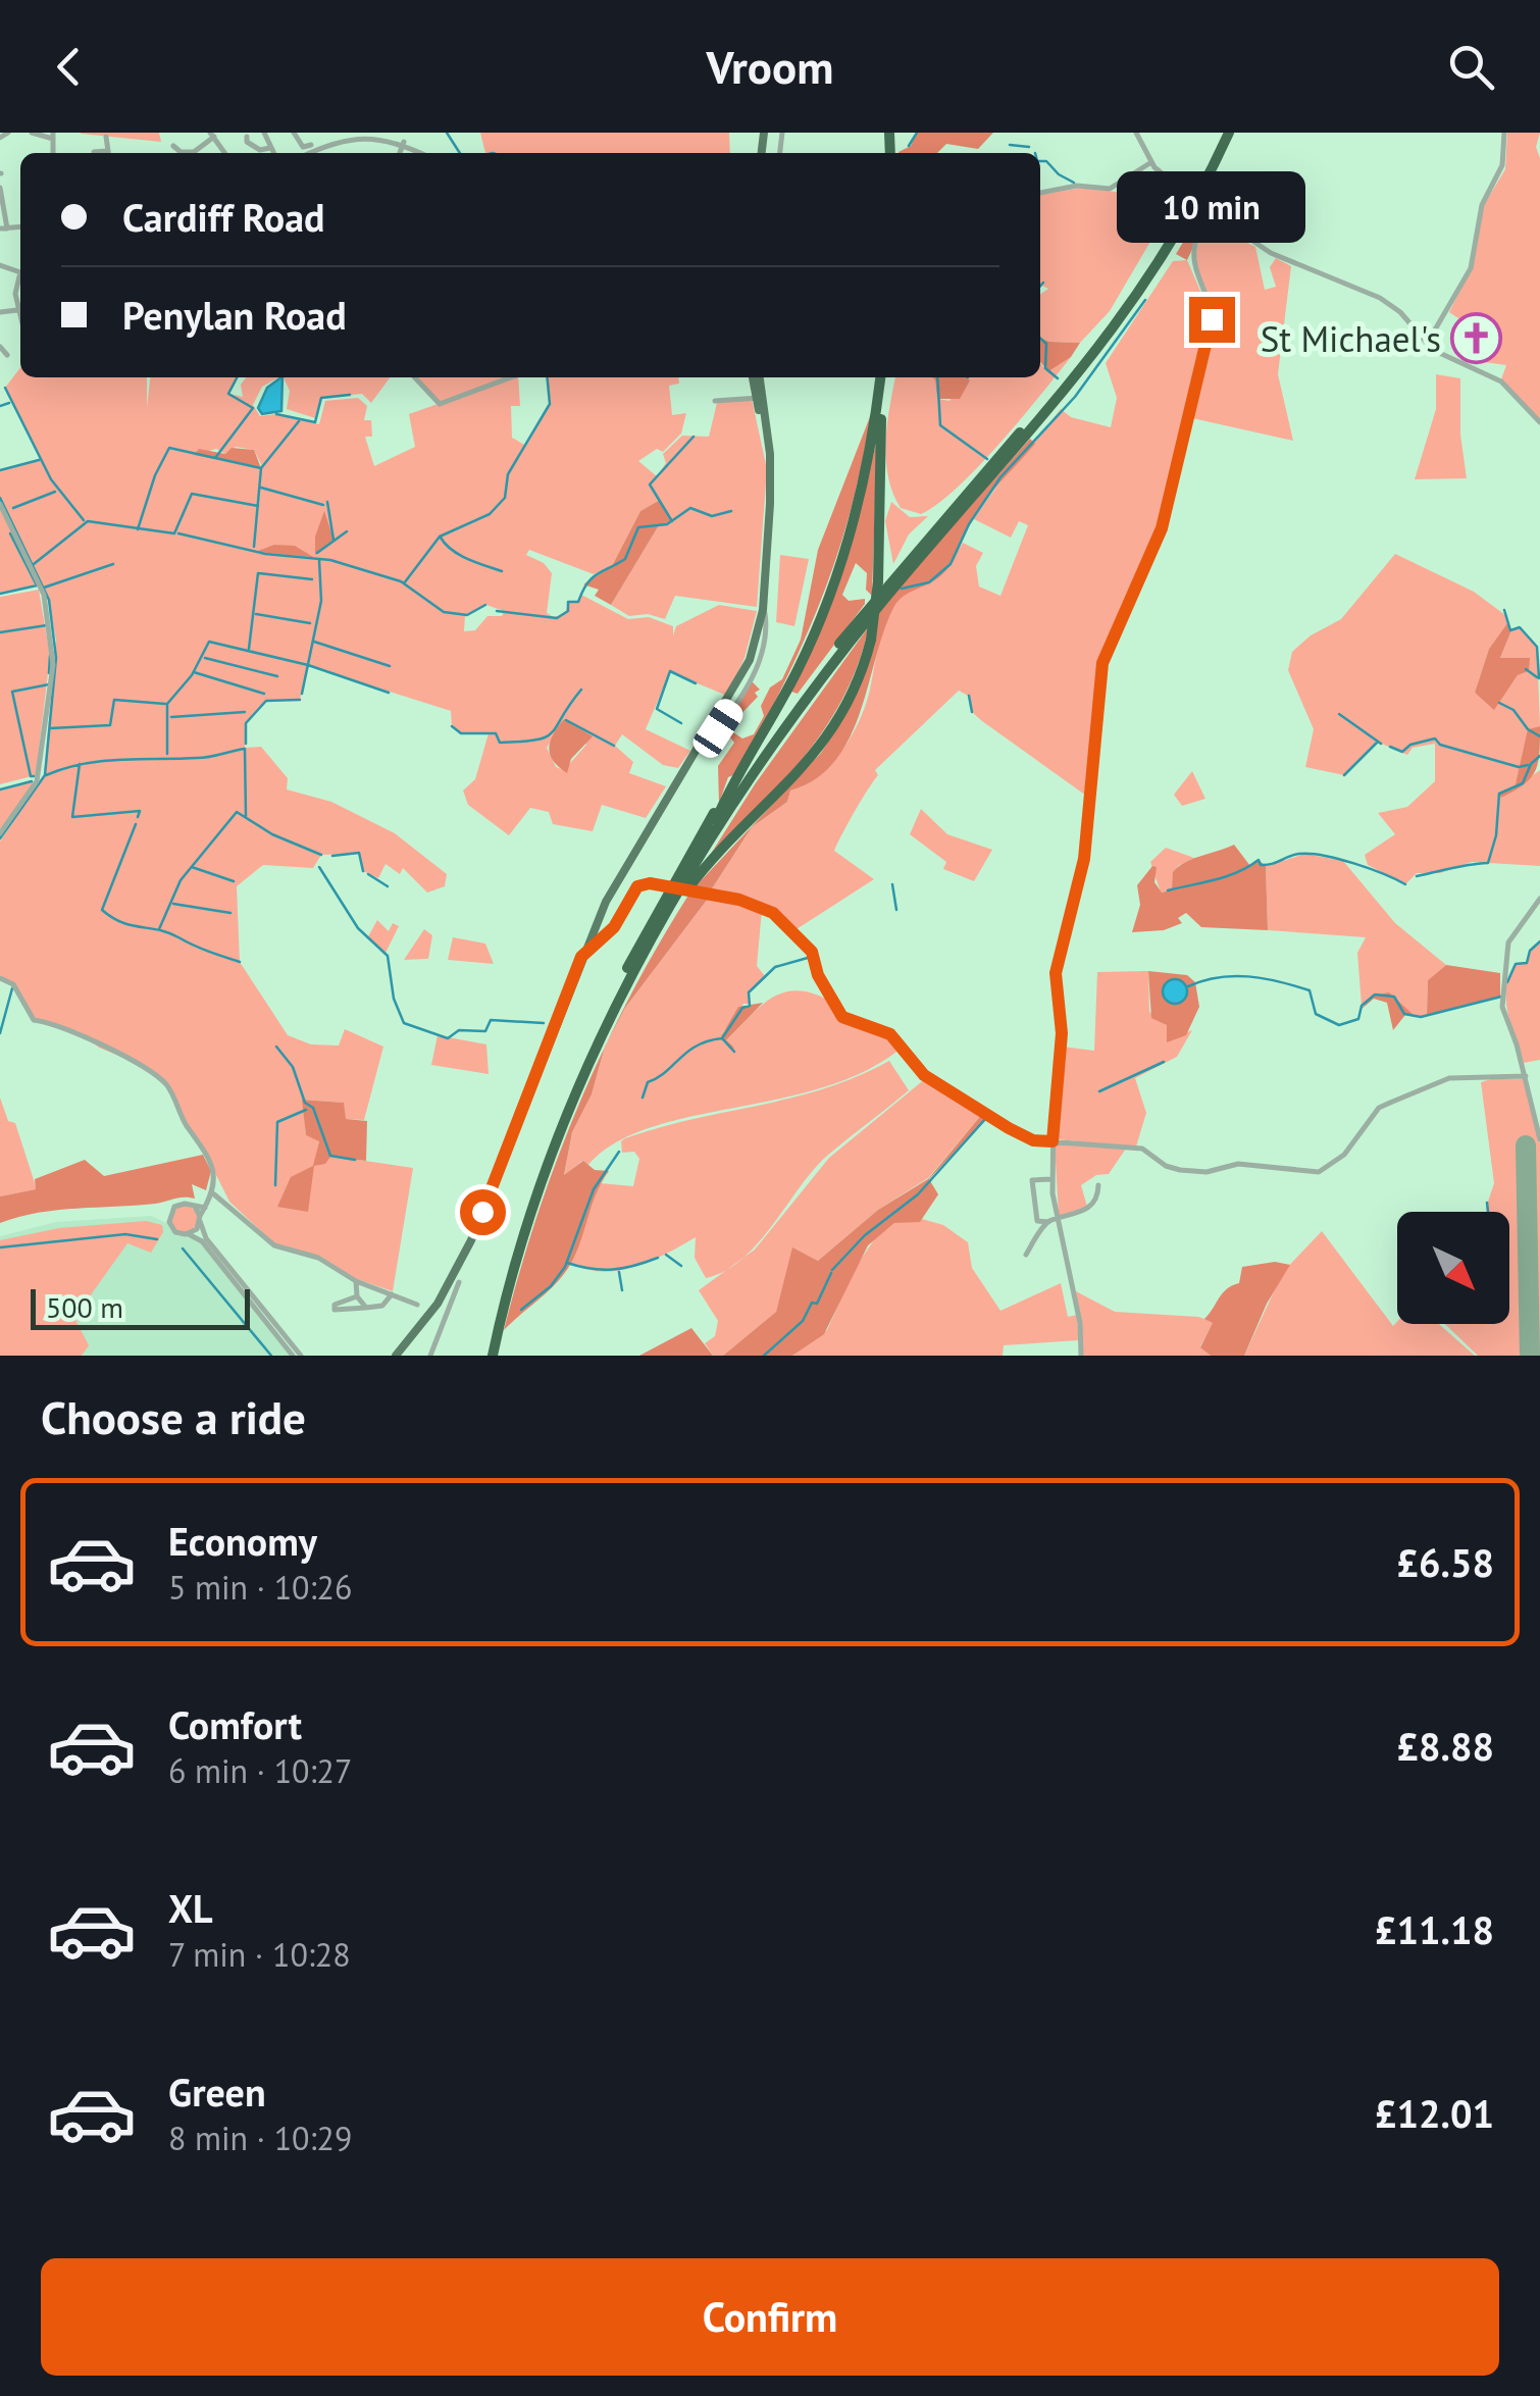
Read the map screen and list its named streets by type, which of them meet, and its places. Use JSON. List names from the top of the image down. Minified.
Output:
{"places":{"church":["St Michael's"]},"scale_bar":"500 m","north":"bottom right","page":{"header":"Vroom","banner":["Cardiff Road","Penylan Road"],"bubble":"10 min","scale":"500 m","heading":"Choose a ride","list":[{"name":"Economy","note":"5 min · 10:26","value":"£6.58"},{"name":"Comfort","note":"6 min · 10:27","value":"£8.88"},{"name":"XL","note":"7 min · 10:28","value":"£11.18"},{"name":"Green","note":"8 min · 10:29","value":"£12.01"}],"buttons":"Confirm"}}
